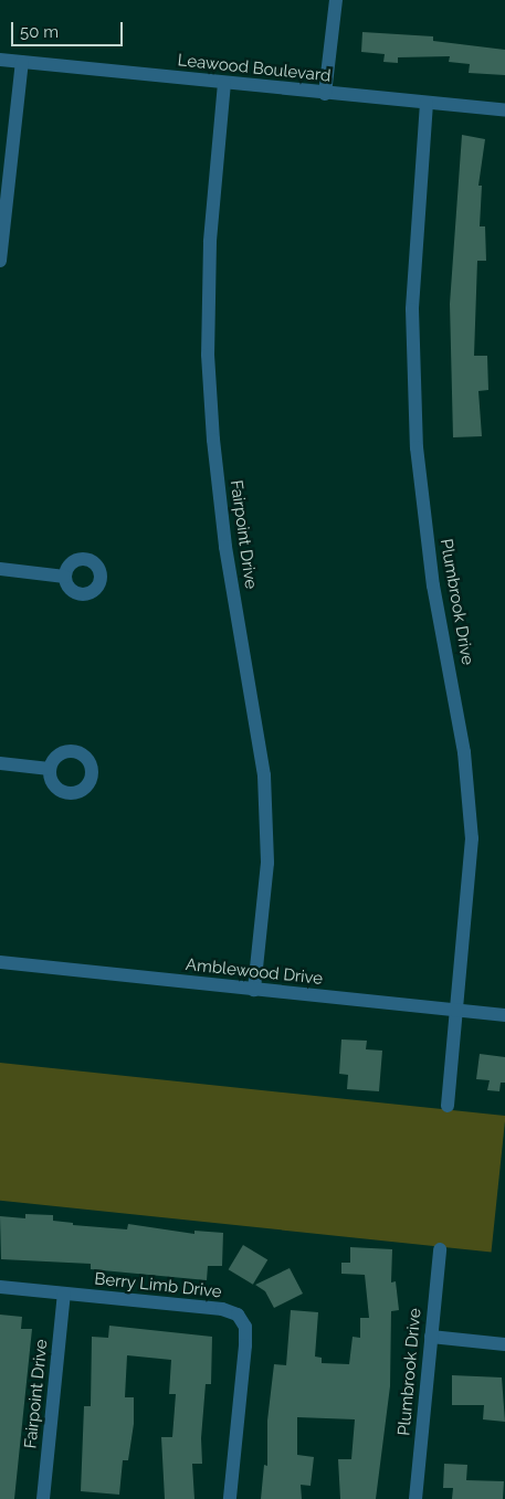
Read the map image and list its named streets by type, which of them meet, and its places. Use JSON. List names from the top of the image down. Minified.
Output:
{"streets":{"street":["Leawood Boulevard","Fairpoint Drive","Plumbrook Drive","Amblewood Drive","Berry Limb Drive"]},"crossings":[["Leawood Boulevard","Fairpoint Drive"],["Leawood Boulevard","Plumbrook Drive"],["Fairpoint Drive","Amblewood Drive"],["Fairpoint Drive","Berry Limb Drive"],["Plumbrook Drive","Amblewood Drive"]],"scale_bar":"50 m"}
